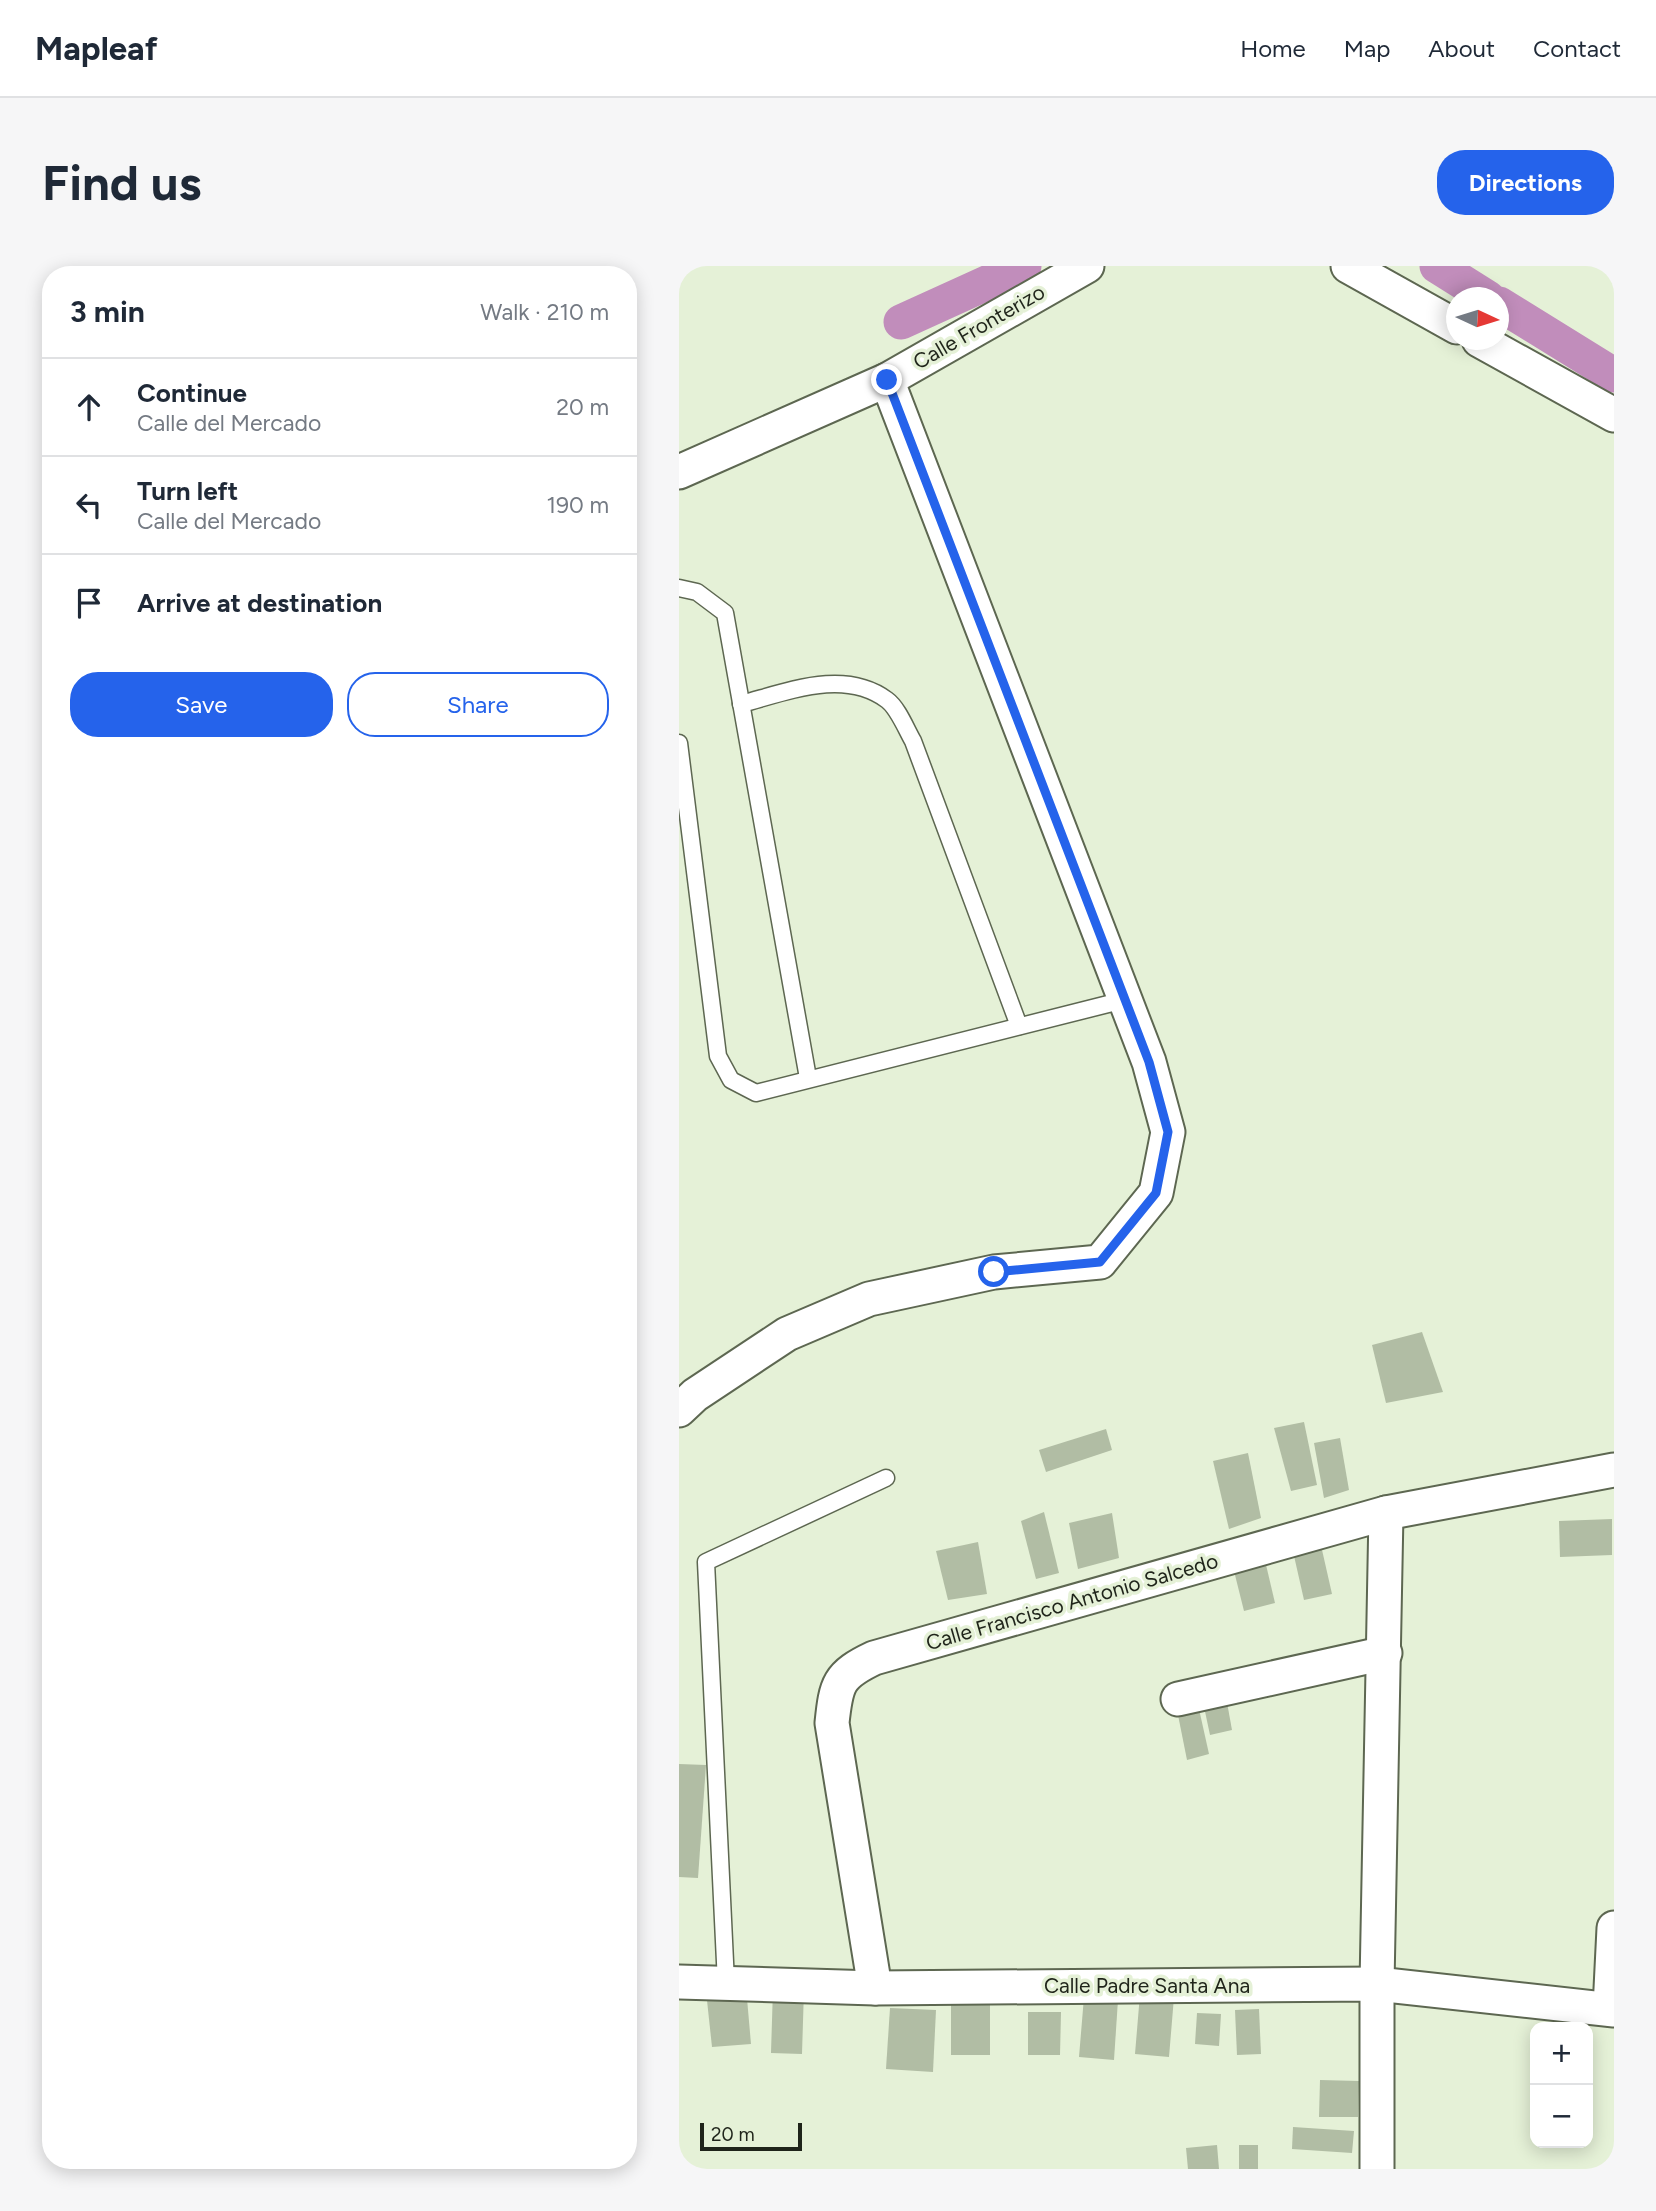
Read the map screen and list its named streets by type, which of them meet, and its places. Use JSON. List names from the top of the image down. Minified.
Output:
{"streets":{"street":["Calle Fronterizo","Calle Francisco Antonio Salcedo","Calle Padre Santa Ana"]},"crossings":[["Calle Francisco Antonio Salcedo","Calle Padre Santa Ana"]],"scale_bar":"20 m","north":"right","page":{"header":"Mapleaf","nav":["Home","Map","About","Contact"],"buttons":["Directions",["Save","Share"]],"title":"Find us","heading":["3 min","Walk · 210 m"],"list":[["Continue","Calle del Mercado","20 m"],["Turn left","Calle del Mercado","190 m"],"Arrive at destination"],"map_buttons":["+","−"],"scale":"20 m"}}
